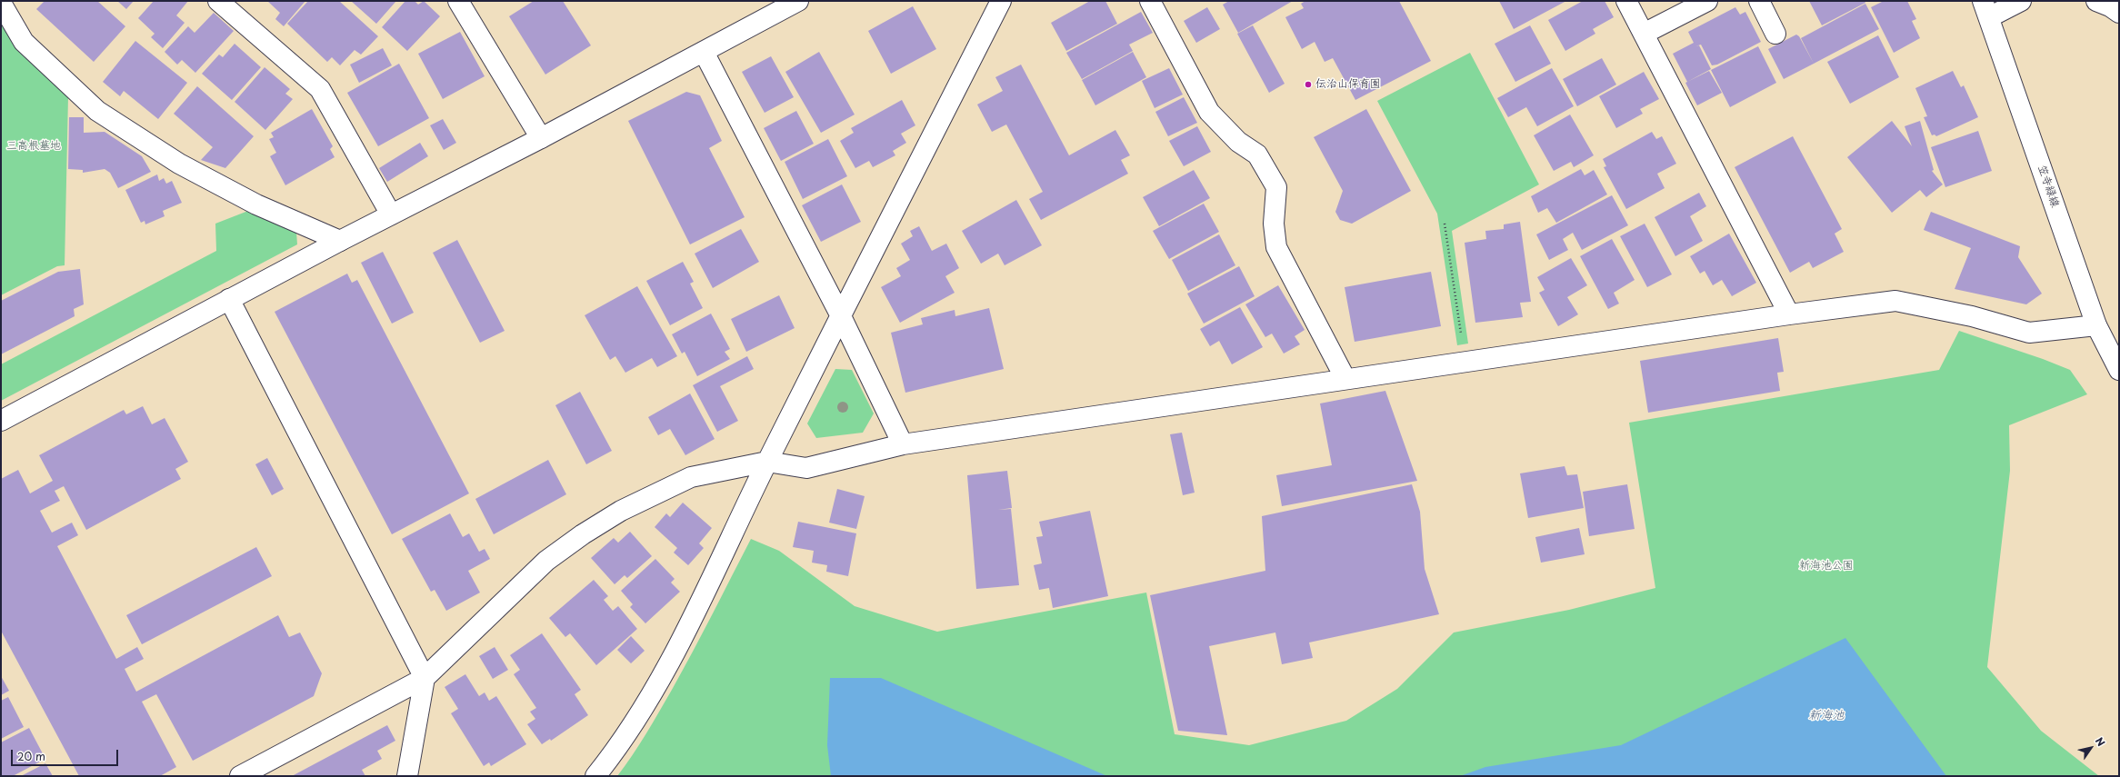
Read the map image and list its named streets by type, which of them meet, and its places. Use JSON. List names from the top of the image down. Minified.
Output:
{"streets":{"street":["笠寺緑線"]},"water":["新海池"],"parks":["三高根墓地","新海池公園"],"places":["伝治山保育園"],"scale_bar":"20 m","north":"top right"}
